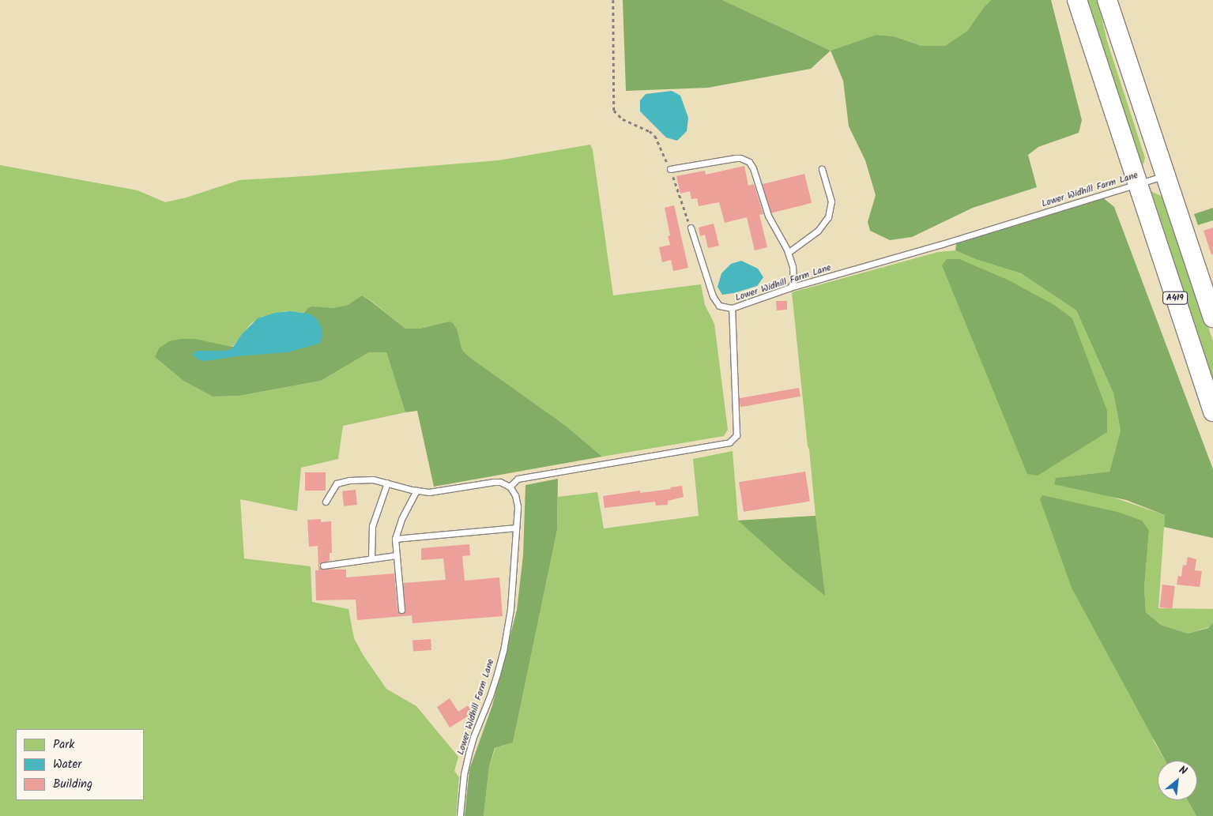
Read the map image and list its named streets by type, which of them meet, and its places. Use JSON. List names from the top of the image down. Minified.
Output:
{"streets":{"highway":["A419"],"lane":["Lower Widhill Farm Lane"]},"crossings":[["Lower Widhill Farm Lane","A419"]],"legend":["Park","Water","Building"],"north":"top right"}
